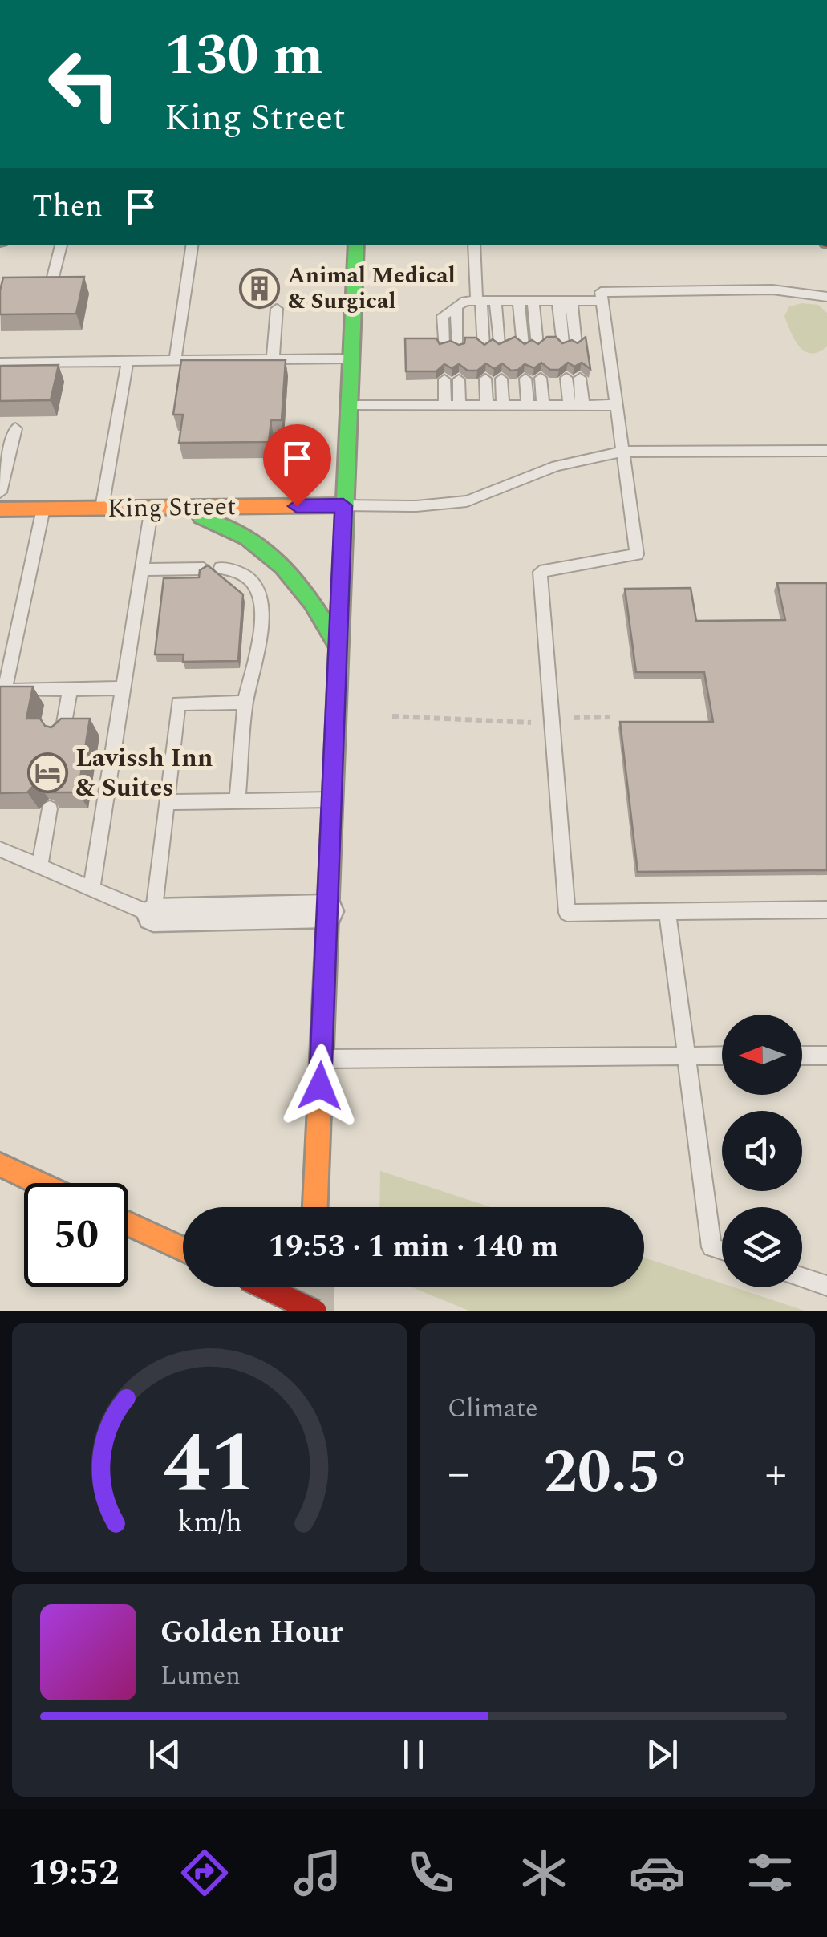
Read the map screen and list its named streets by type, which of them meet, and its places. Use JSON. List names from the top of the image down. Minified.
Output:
{"streets":{"main road":["King Street"]},"places":{"building":["Animal Medical & Surgical"],"hotel":["Lavissh Inn & Suites"]},"north":"left","page":{"turn":["130 m","King Street"],"then":"Then","limit":"50","trip":"19:53 · 1 min · 140 m","tile":"Climate","heat":["−","20.5°","+"],"song":["Golden Hour","Lumen"],"tabs":"19:52","gauge":["41","km/h"]}}
